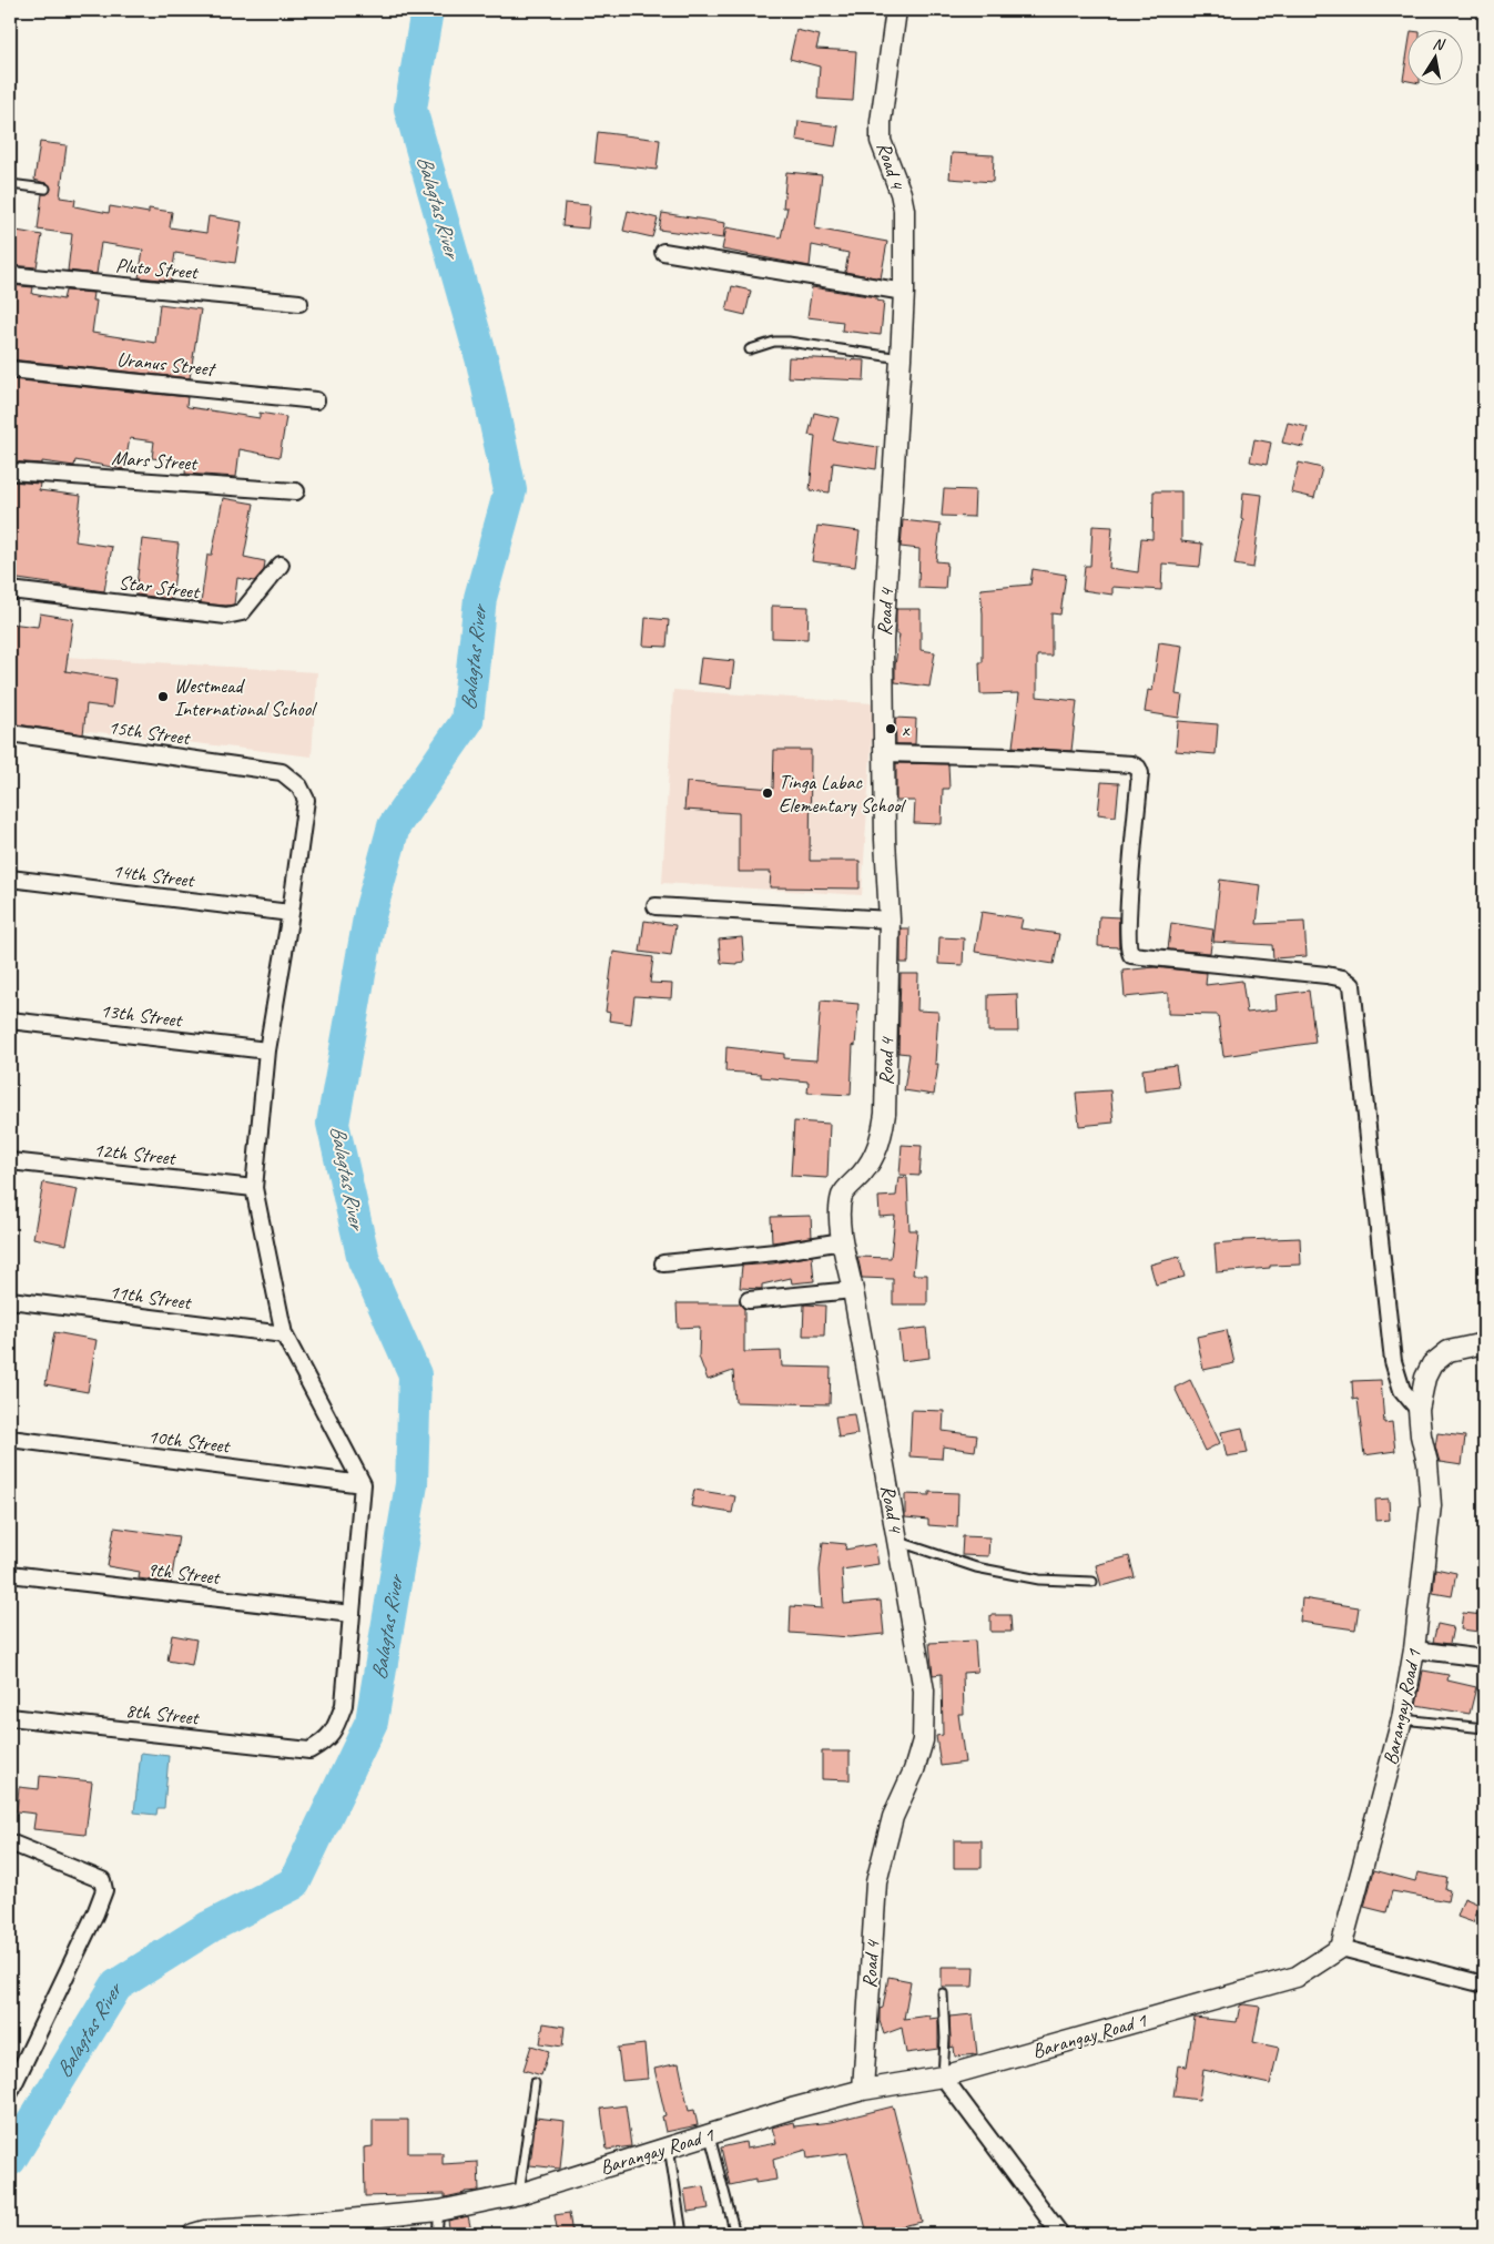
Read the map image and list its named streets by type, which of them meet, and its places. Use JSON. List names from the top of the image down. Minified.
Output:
{"streets":{"street":["Road 4","Pluto Street","Uranus Street","Mars Street","Star Street","15th Street","14th Street","13th Street","12th Street","11th Street","10th Street","9th Street","Barangay Road 1","8th Street"]},"crossings":[["Road 4","Barangay Road 1"],["15th Street","14th Street"],["9th Street","8th Street"]],"water":["Balagtas River"],"places":["Westmead International School","x","Tinga Labac Elementary School"],"north":"top"}
